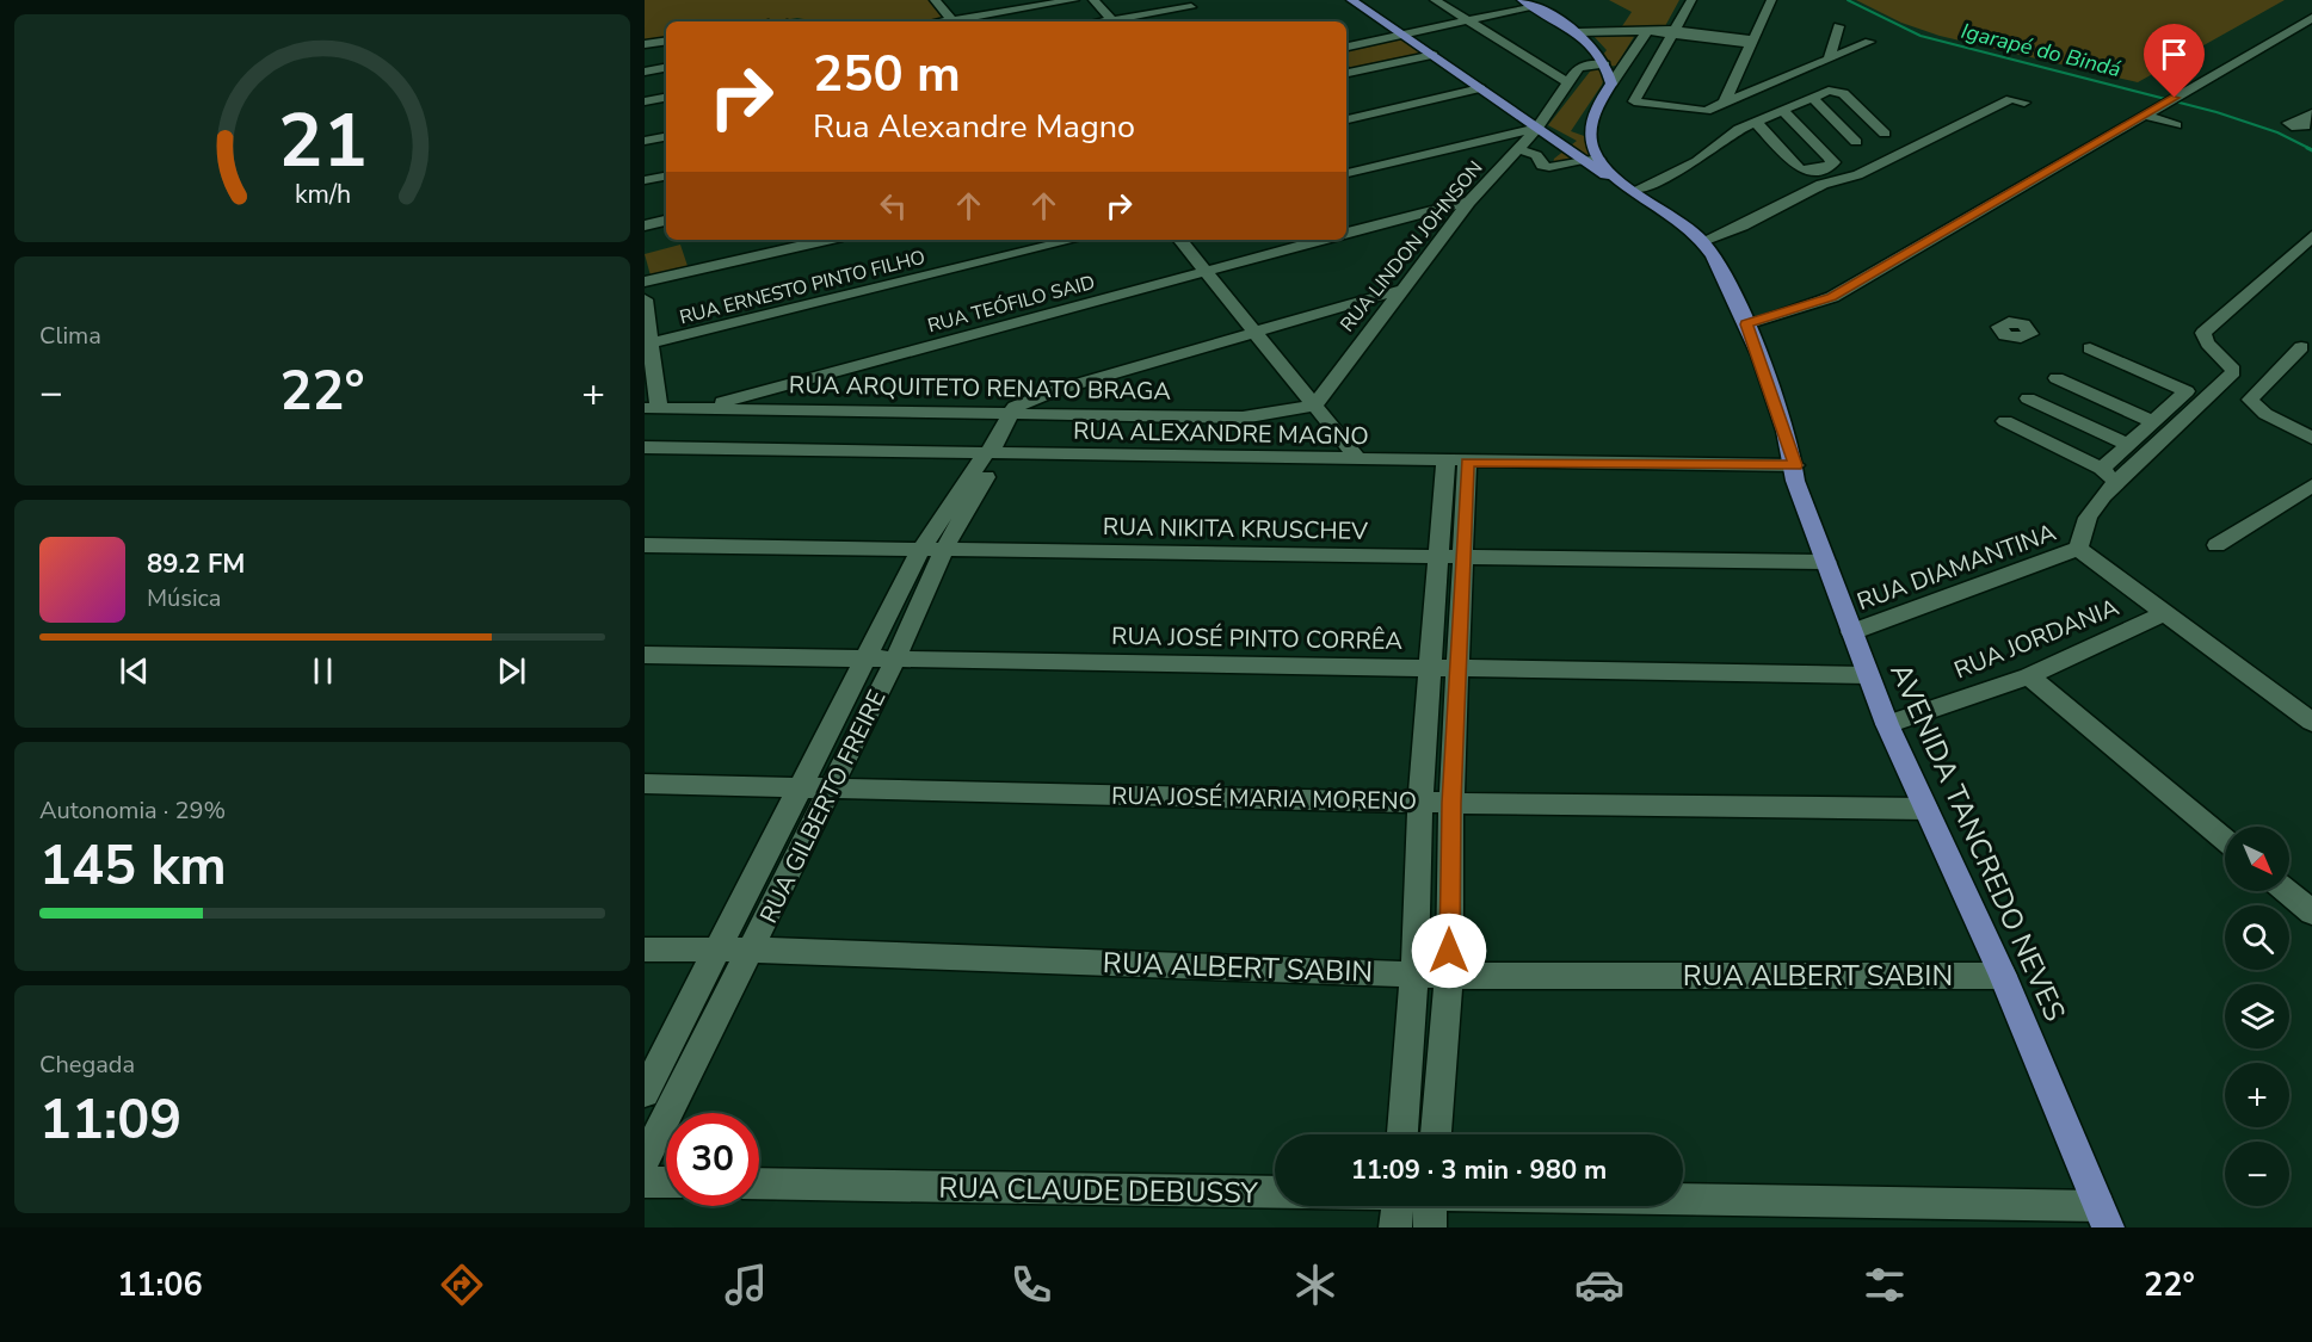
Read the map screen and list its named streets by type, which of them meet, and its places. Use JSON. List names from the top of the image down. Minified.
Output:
{"streets":{"main road":["AVENIDA TANCREDO NEVES"],"street":["RUA LINDON JOHNSON","RUA ERNESTO PINTO FILHO","RUA TEÓFILO SAID","RUA ARQUITETO RENATO BRAGA","RUA ALEXANDRE MAGNO","RUA NIKITA KRUSCHEV","RUA DIAMANTINA","RUA JOSÉ PINTO CORRÊA","RUA JORDANIA","RUA JOSÉ MARIA MORENO","RUA GILBERTO FREIRE","RUA ALBERT SABIN","RUA CLAUDE DEBUSSY"]},"crossings":[["RUA LINDON JOHNSON","RUA ARQUITETO RENATO BRAGA"],["RUA LINDON JOHNSON","AVENIDA TANCREDO NEVES"],["RUA TEÓFILO SAID","RUA ARQUITETO RENATO BRAGA"],["RUA ARQUITETO RENATO BRAGA","RUA GILBERTO FREIRE"],["RUA ALEXANDRE MAGNO","RUA GILBERTO FREIRE"],["RUA ALEXANDRE MAGNO","AVENIDA TANCREDO NEVES"],["RUA NIKITA KRUSCHEV","RUA GILBERTO FREIRE"],["RUA NIKITA KRUSCHEV","AVENIDA TANCREDO NEVES"],["RUA DIAMANTINA","AVENIDA TANCREDO NEVES"],["RUA JOSÉ PINTO CORRÊA","RUA GILBERTO FREIRE"],["RUA JOSÉ PINTO CORRÊA","AVENIDA TANCREDO NEVES"],["RUA JORDANIA","AVENIDA TANCREDO NEVES"],["RUA JOSÉ MARIA MORENO","RUA GILBERTO FREIRE"],["RUA JOSÉ MARIA MORENO","AVENIDA TANCREDO NEVES"],["RUA GILBERTO FREIRE","RUA ALBERT SABIN"],["AVENIDA TANCREDO NEVES","RUA ALBERT SABIN"],["AVENIDA TANCREDO NEVES","RUA CLAUDE DEBUSSY"]],"water":["Igarapé do Bindá"],"north":"bottom right","page":{"turn":["250 m","Rua Alexandre Magno"],"tile":["Clima",["Autonomia · 29%","145 km"],["Chegada","11:09"]],"heat":["−","22°","+"],"song":["89.2 FM","Música"],"map_buttons":["+","−"],"limit":"30","trip":"11:09 · 3 min · 980 m","tabs":["11:06","22°"],"gauge":["21","km/h"]}}
